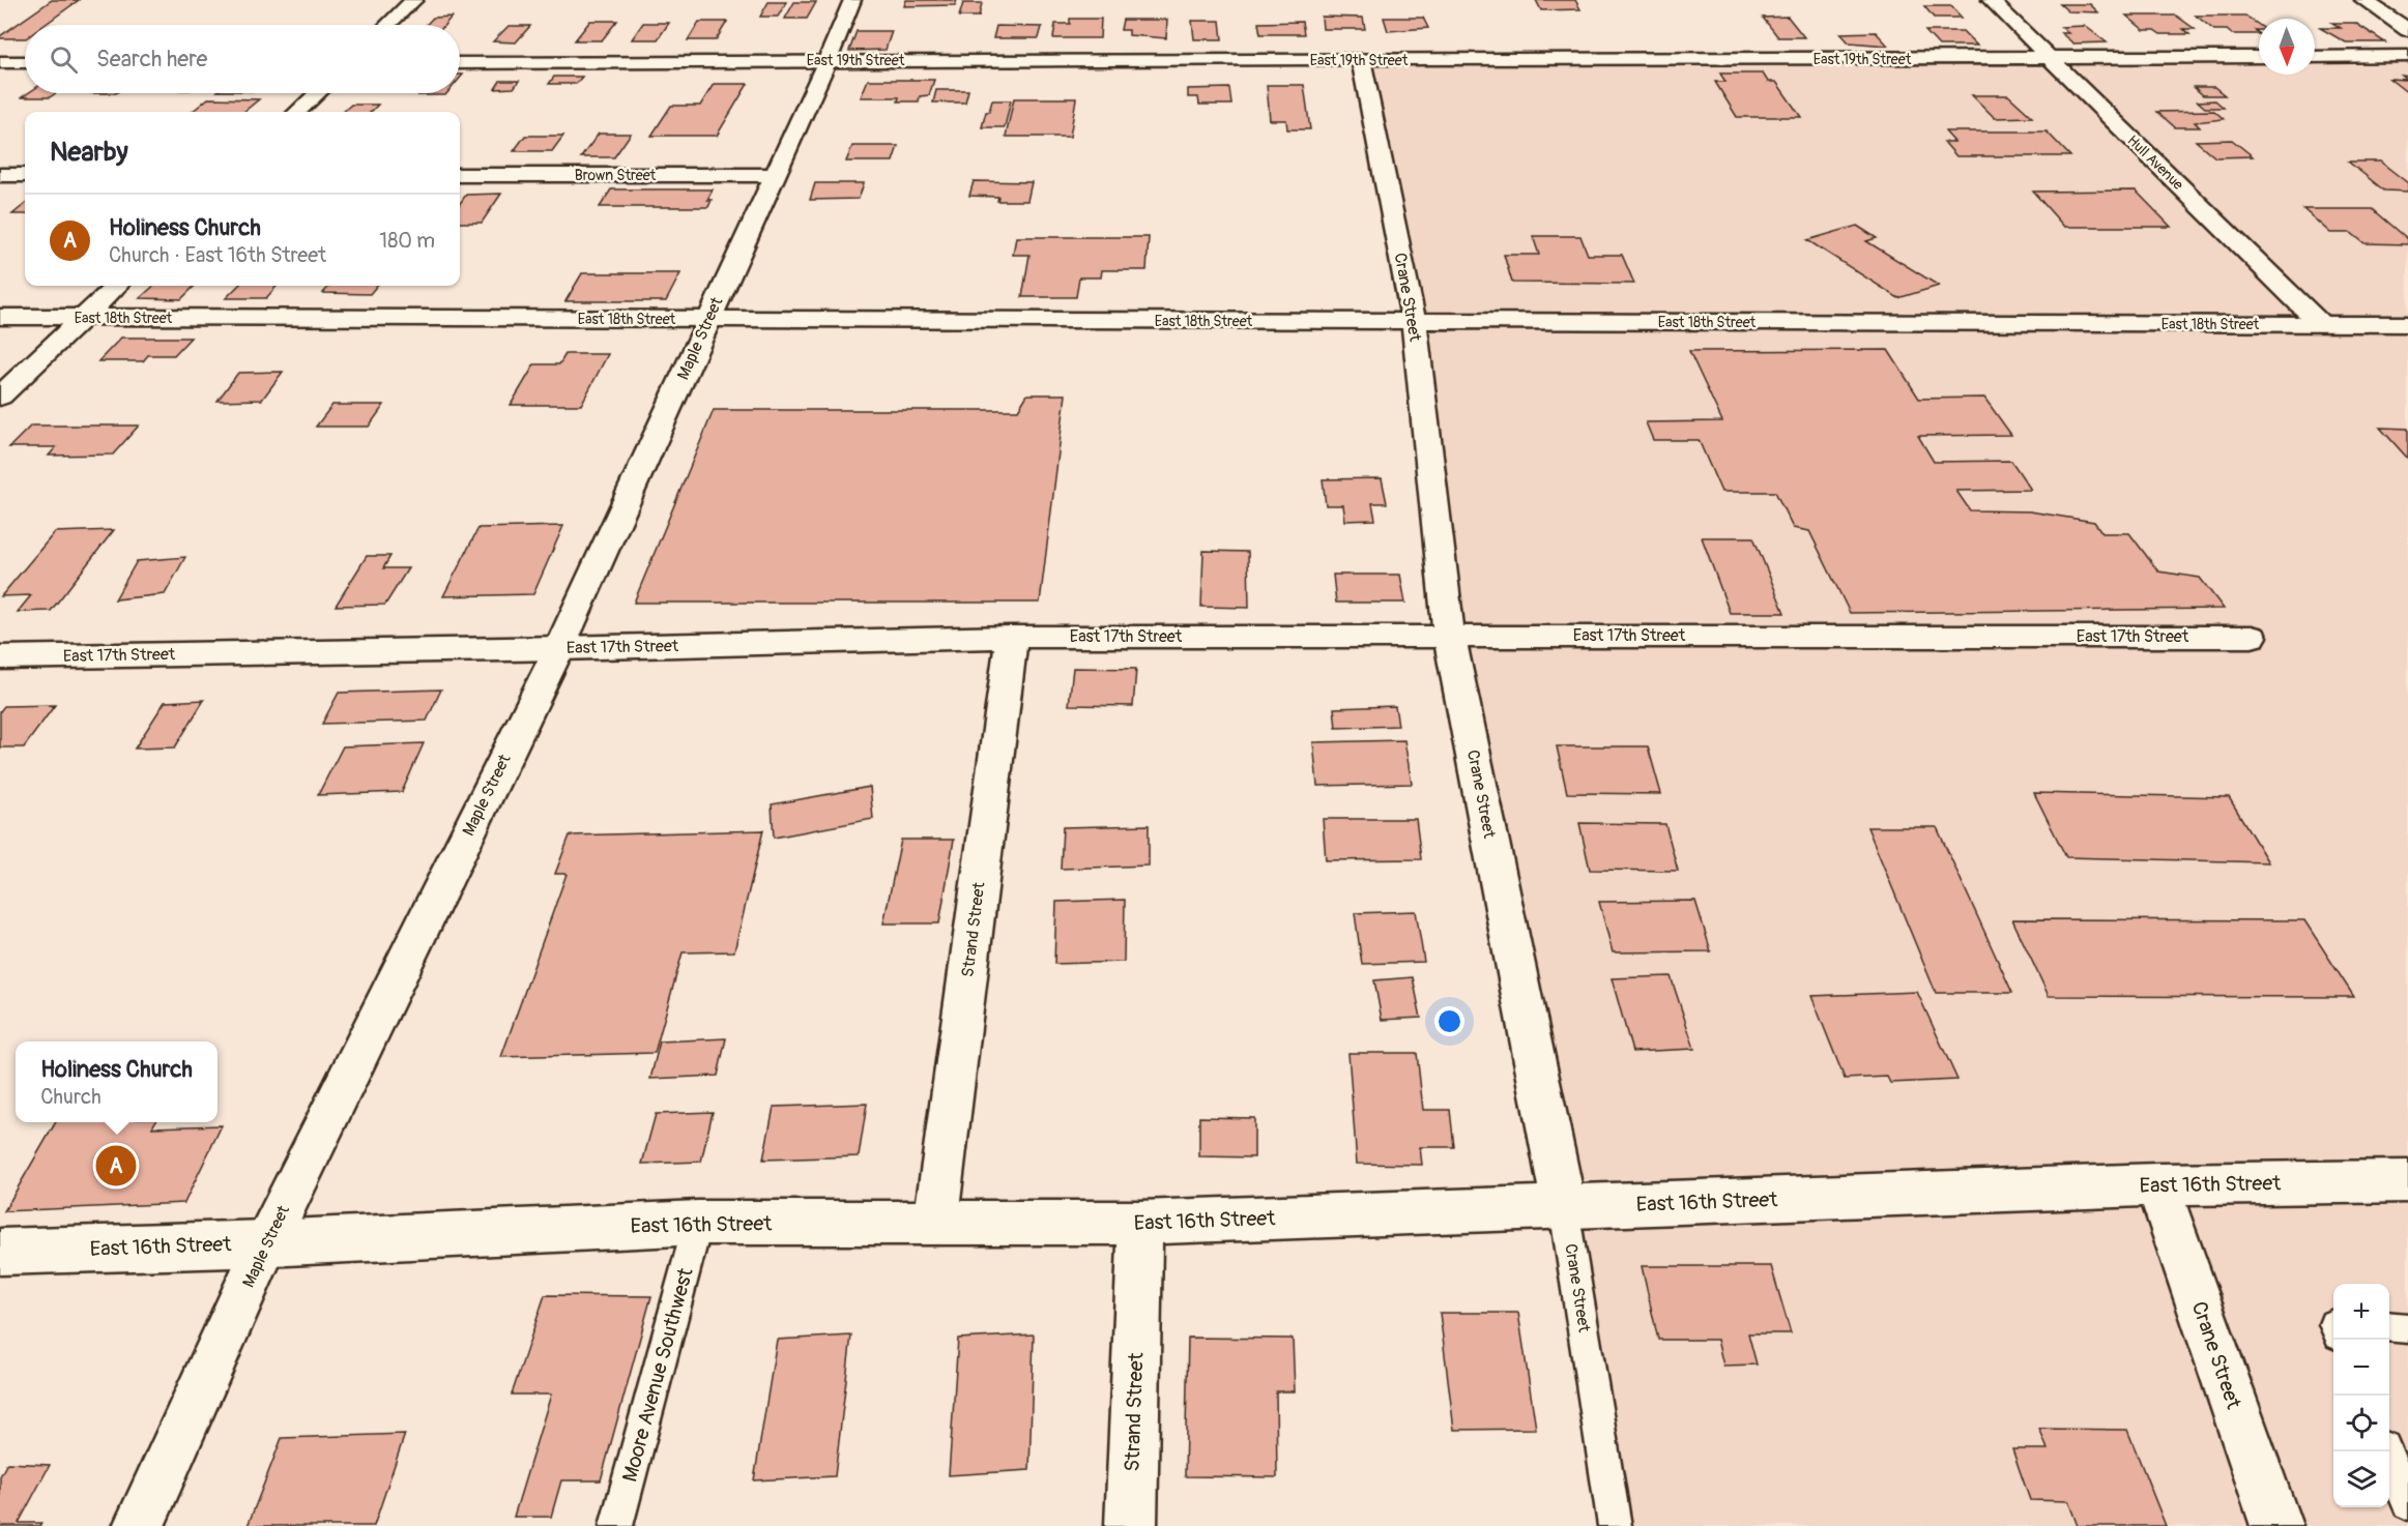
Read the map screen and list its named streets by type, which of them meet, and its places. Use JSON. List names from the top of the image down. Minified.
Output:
{"streets":{"street":["East 19th Street","Hull Avenue","Brown Street","Crane Street","East 18th Street","Maple Street","East 17th Street","Strand Street","East 16th Street"],"lane":["Moore Avenue Southwest"]},"crossings":[["East 19th Street","Hull Avenue"],["East 19th Street","Crane Street"],["East 19th Street","Maple Street"],["Hull Avenue","East 18th Street"],["Brown Street","Maple Street"],["Crane Street","East 18th Street"],["Crane Street","East 17th Street"],["Crane Street","East 16th Street"],["East 18th Street","Maple Street"],["Maple Street","East 17th Street"],["Maple Street","East 16th Street"],["East 17th Street","Strand Street"],["Strand Street","East 16th Street"],["East 16th Street","Moore Avenue Southwest"]],"north":"bottom","page":{"search":"Search here","heading":"Nearby","list":[{"mark":"A","name":"Holiness Church","note":"Church · East 16th Street","value":"180 m"}],"popup":["Holiness Church","Church"],"pins":"A","map_buttons":["+","−"]}}
